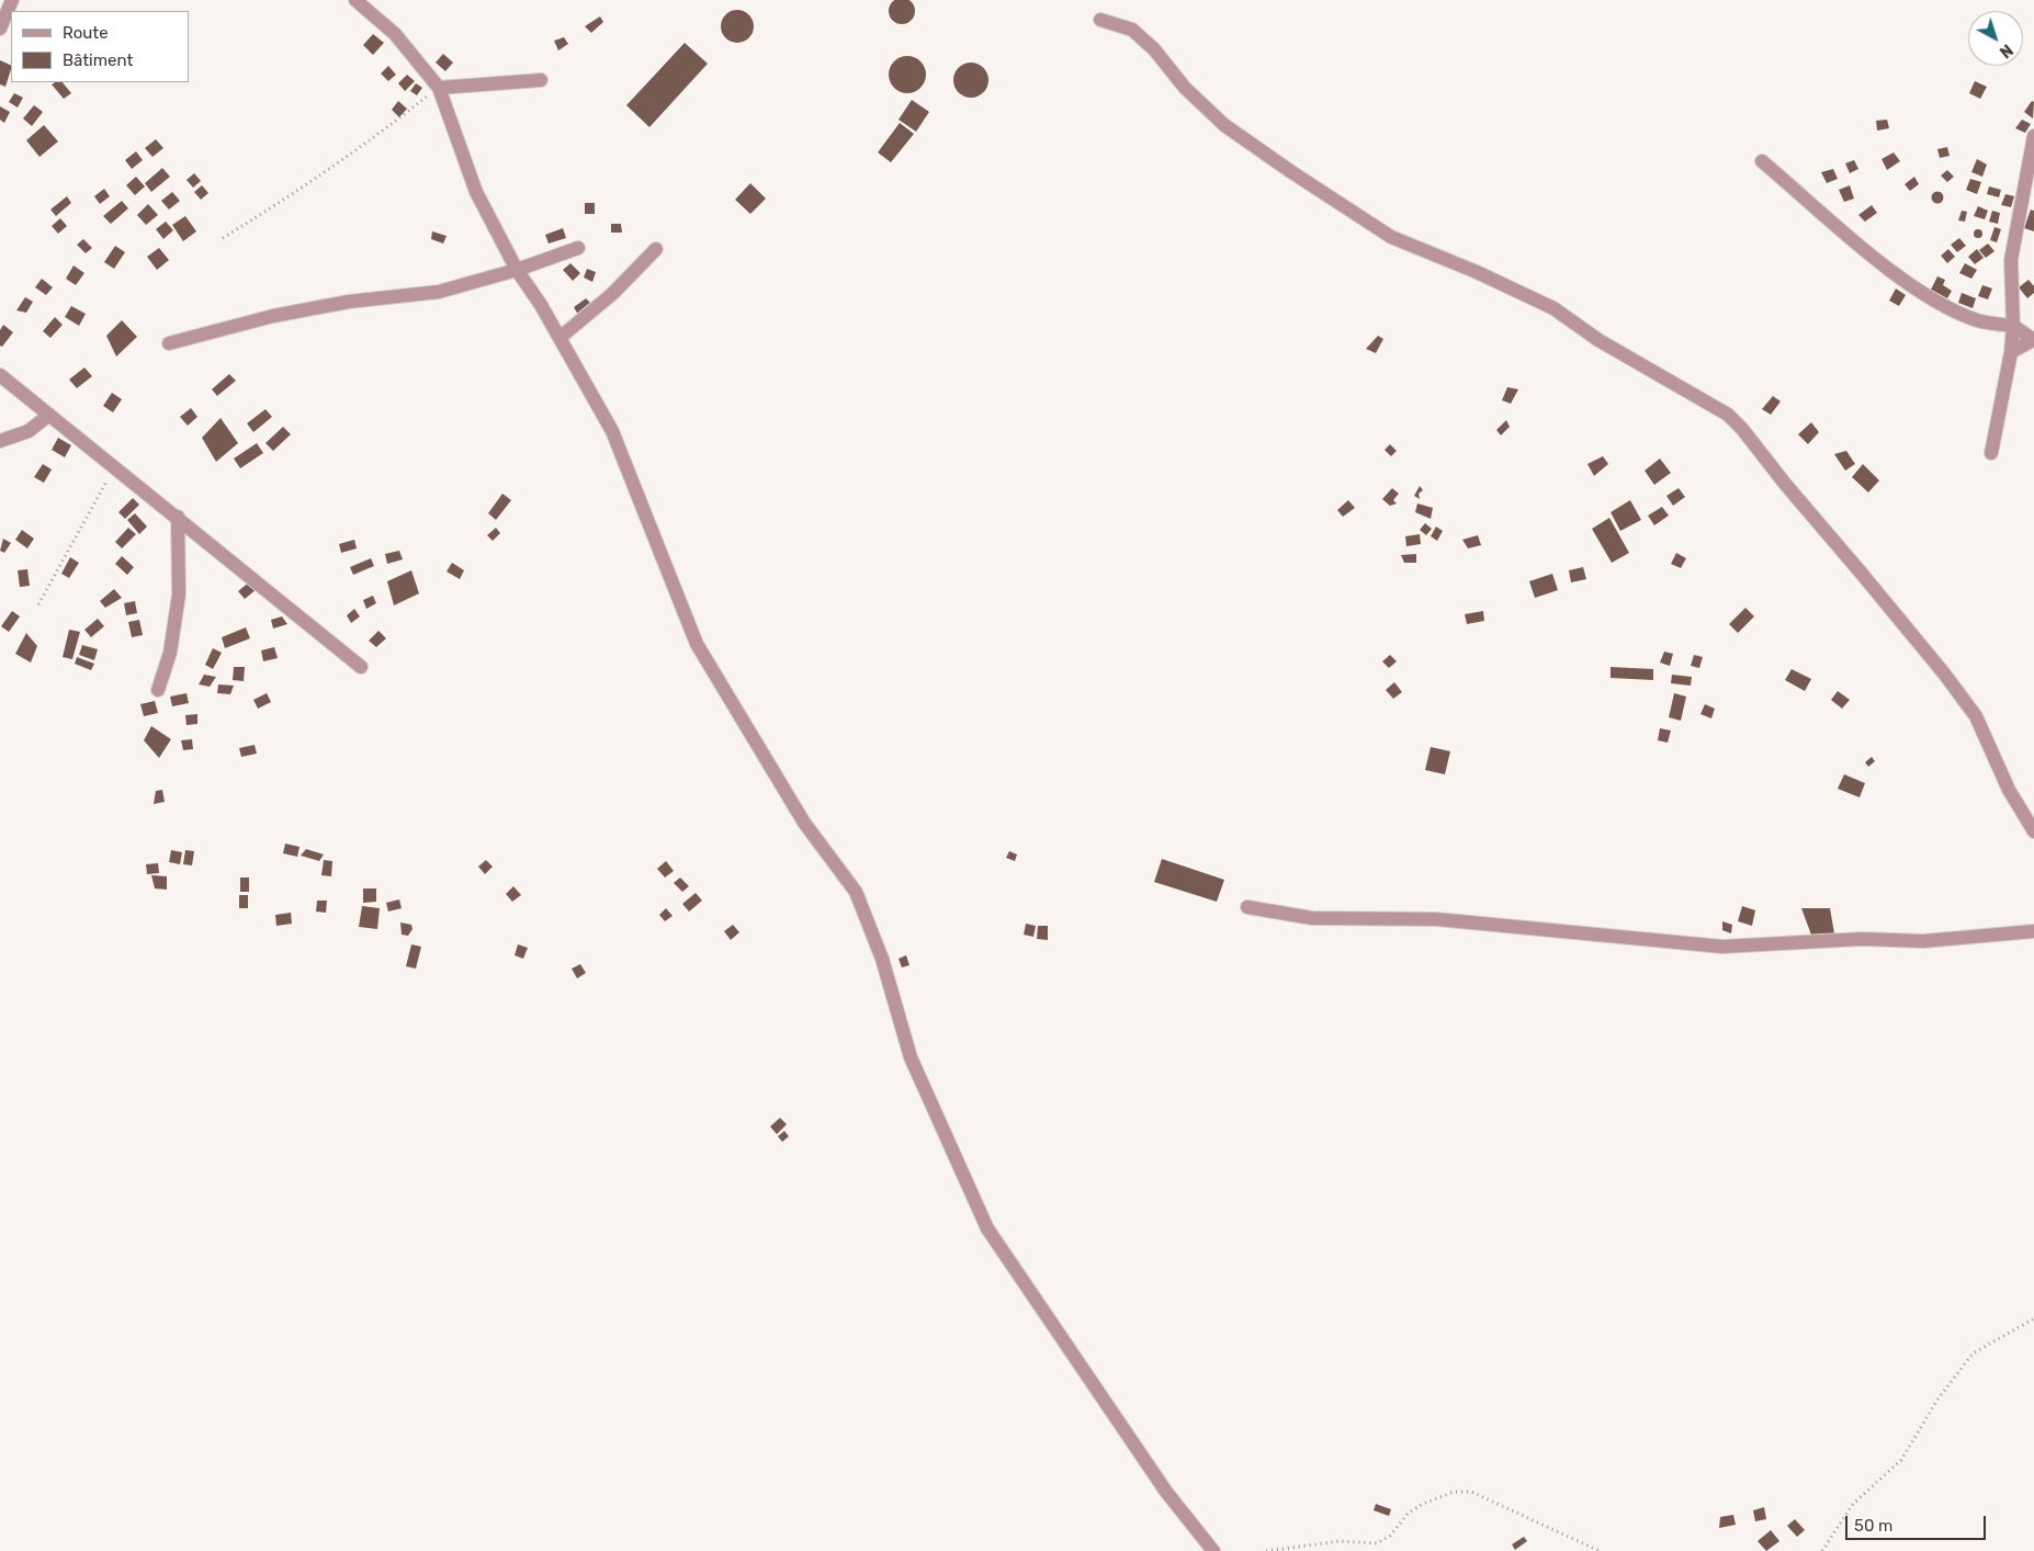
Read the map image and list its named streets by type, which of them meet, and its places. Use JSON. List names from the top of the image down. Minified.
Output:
{"legend":["Route","Bâtiment"],"scale_bar":"50 m","north":"bottom right"}
